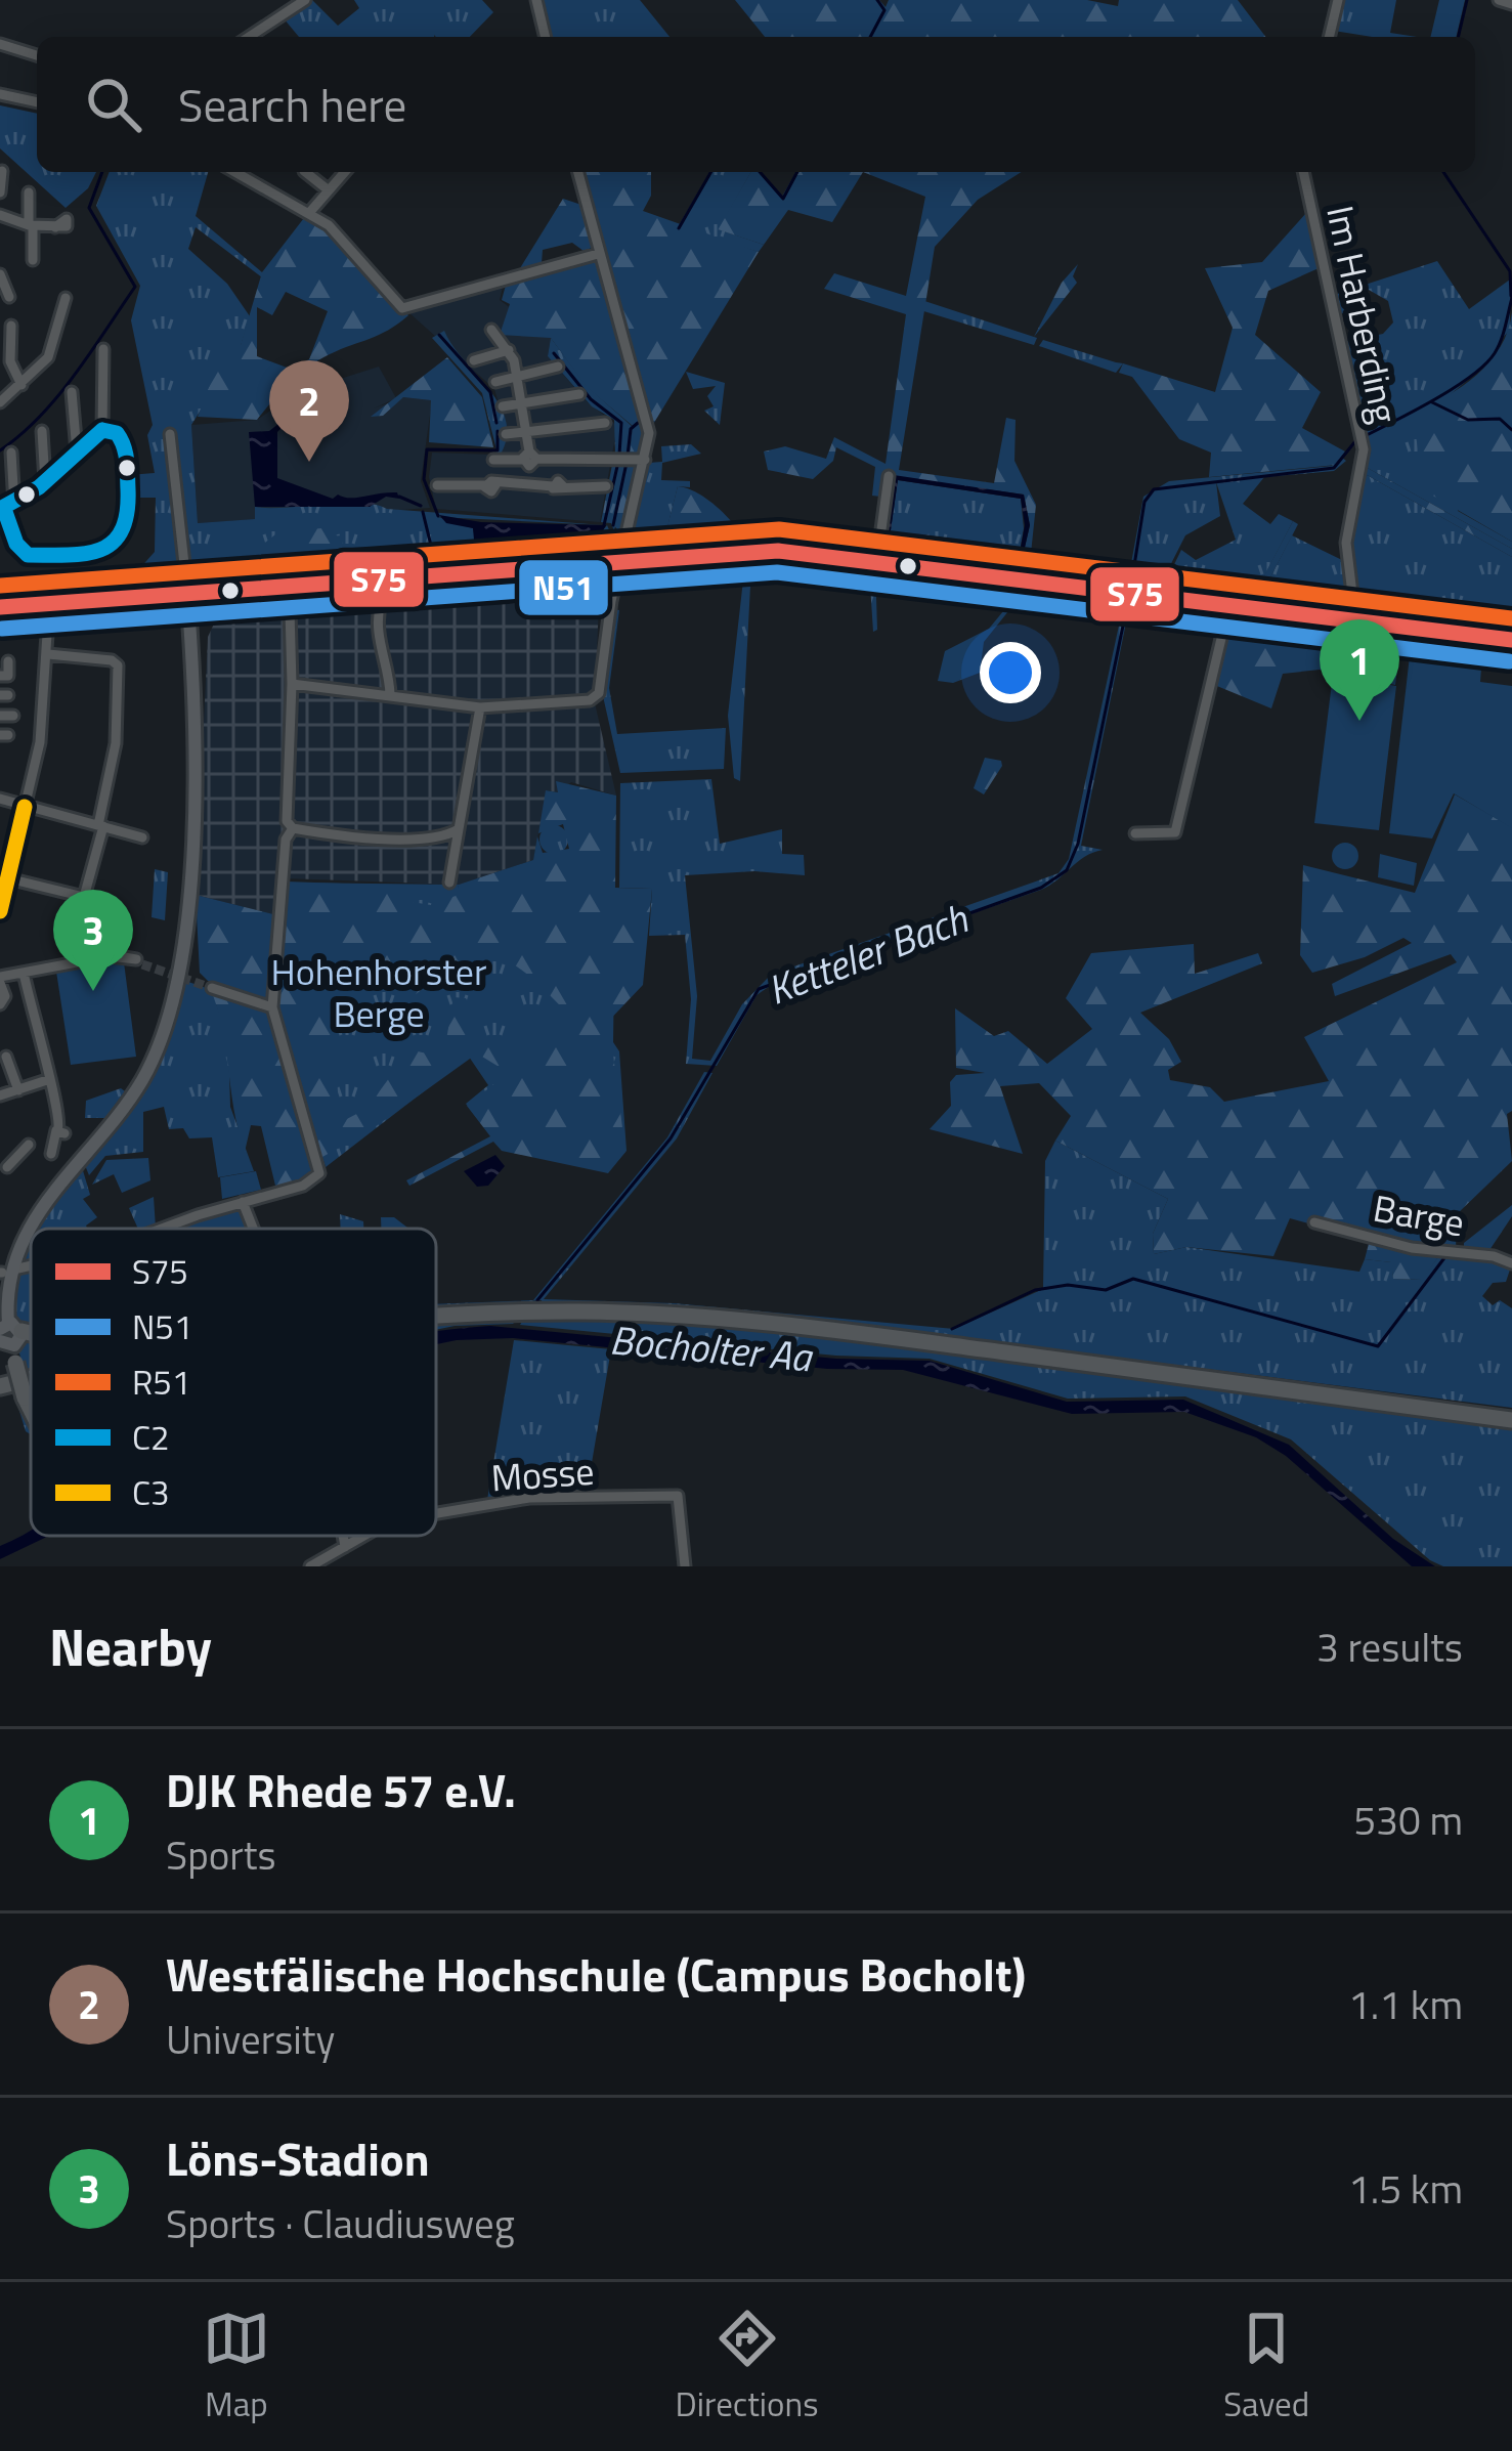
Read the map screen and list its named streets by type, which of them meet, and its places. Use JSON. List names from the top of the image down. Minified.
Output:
{"streets":{"street":["Im Harberding","Barge","Mosse"]},"water":["Ketteler Bach","Bocholter Aa"],"parks":["Hohenhorster Berge"],"lines":["transit line C2","transit line R51","transit line S75","transit line N51","transit line C3"],"legend":["S75","N51","R51","C2","C3"],"page":{"search":"Search here","pins":["2","1","3"],"heading":["Nearby","3 results"],"list":[{"mark":"1","name":"DJK Rhede 57 e.V.","note":"Sports","value":"530 m"},{"mark":"2","name":"Westfälische Hochschule (Campus Bocholt)","note":"University","value":"1.1 km"},{"mark":"3","name":"Löns-Stadion","note":"Sports · Claudiusweg","value":"1.5 km"}],"nav":["Map","Directions","Saved"]}}
